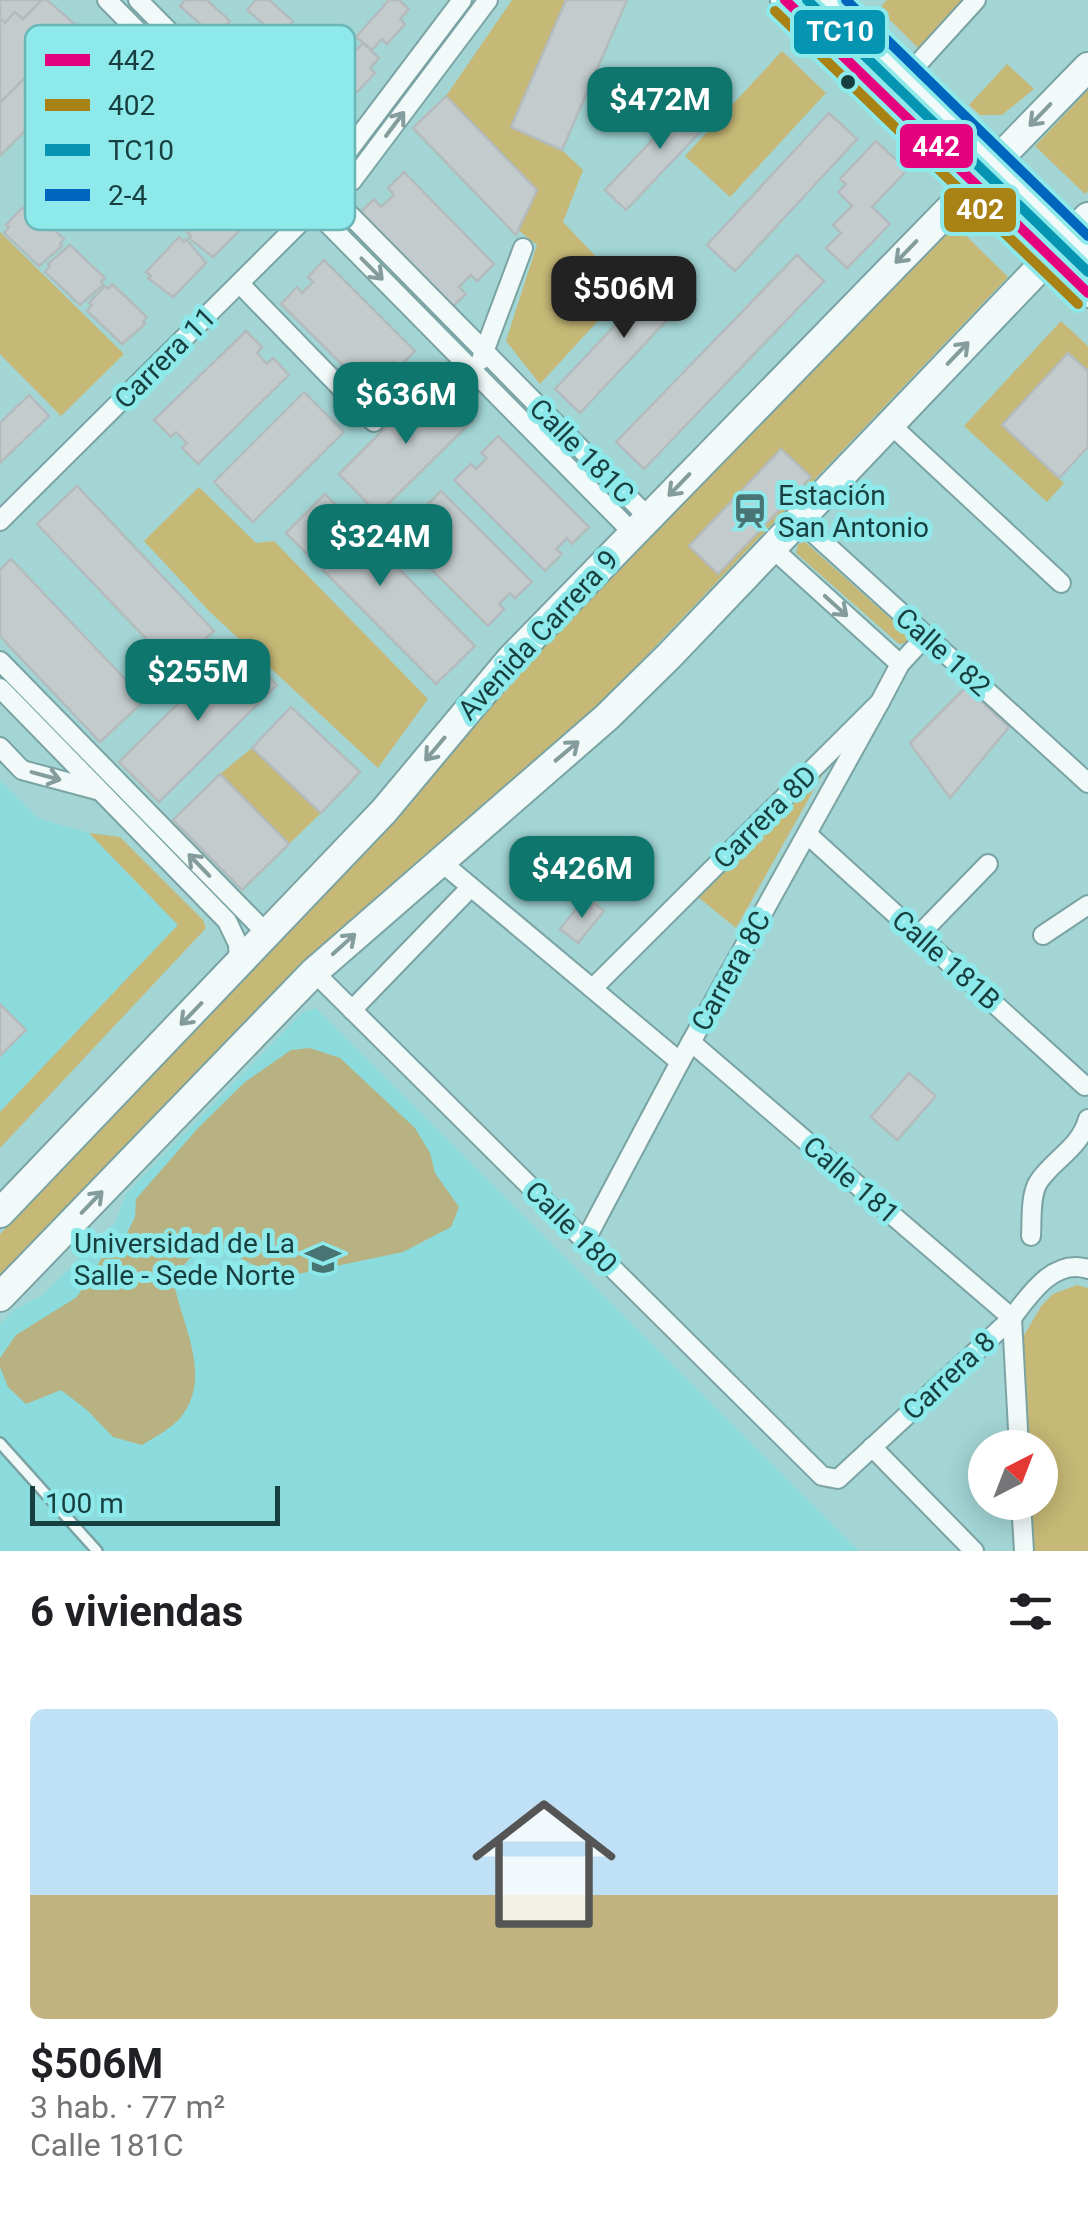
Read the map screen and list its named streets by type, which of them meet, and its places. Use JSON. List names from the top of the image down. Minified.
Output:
{"streets":{"main road":["Avenida Carrera 9"],"street":["Carrera 11","Calle 181C","Calle 182","Carrera 8D","Calle 181B","Carrera 8C","Calle 181","Calle 180","Carrera 8"]},"crossings":[["Calle 181C","Avenida Carrera 9"],["Calle 182","Carrera 8D"],["Carrera 8D","Carrera 8C"],["Calle 181B","Carrera 8C"],["Carrera 8C","Calle 181"],["Carrera 8C","Calle 180"],["Calle 181","Carrera 8"],["Calle 180","Carrera 8"]],"places":{"station":["Estación San Antonio"],"school or university":["Universidad de La Salle - Sede Norte"]},"lines":["transit line 442","transit line TC10","transit line 2-4","transit line 402"],"legend":["442","402","TC10","2-4"],"scale_bar":"100 m","north":"top right","page":{"price":["$472M","$506M","$636M","$324M","$255M","$426M"],"scale":"100 m","heading":"6 viviendas","list":[{"name":"$506M","note":"3 hab. · 77 m² · Calle 181C"}]}}
